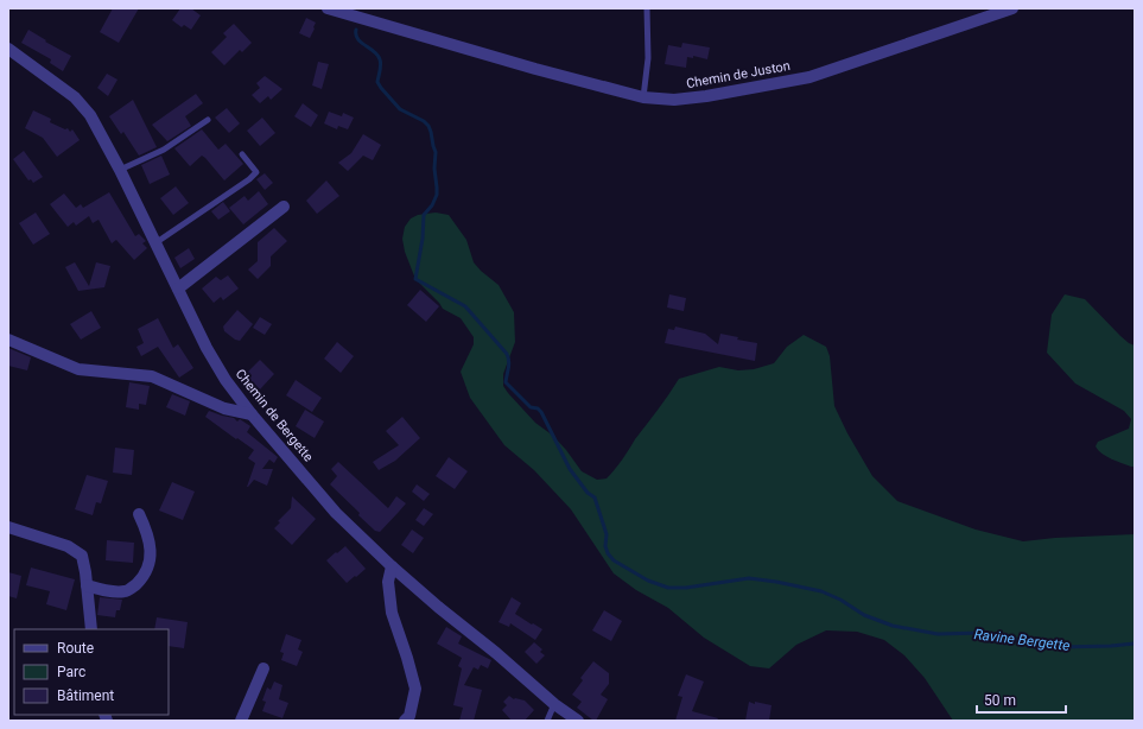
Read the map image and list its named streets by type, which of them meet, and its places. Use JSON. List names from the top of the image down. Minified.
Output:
{"streets":{"street":["Chemin de Juston","Chemin de Bergette"]},"water":["Ravine Bergette"],"legend":["Route","Parc","Bâtiment"],"scale_bar":"50 m"}
